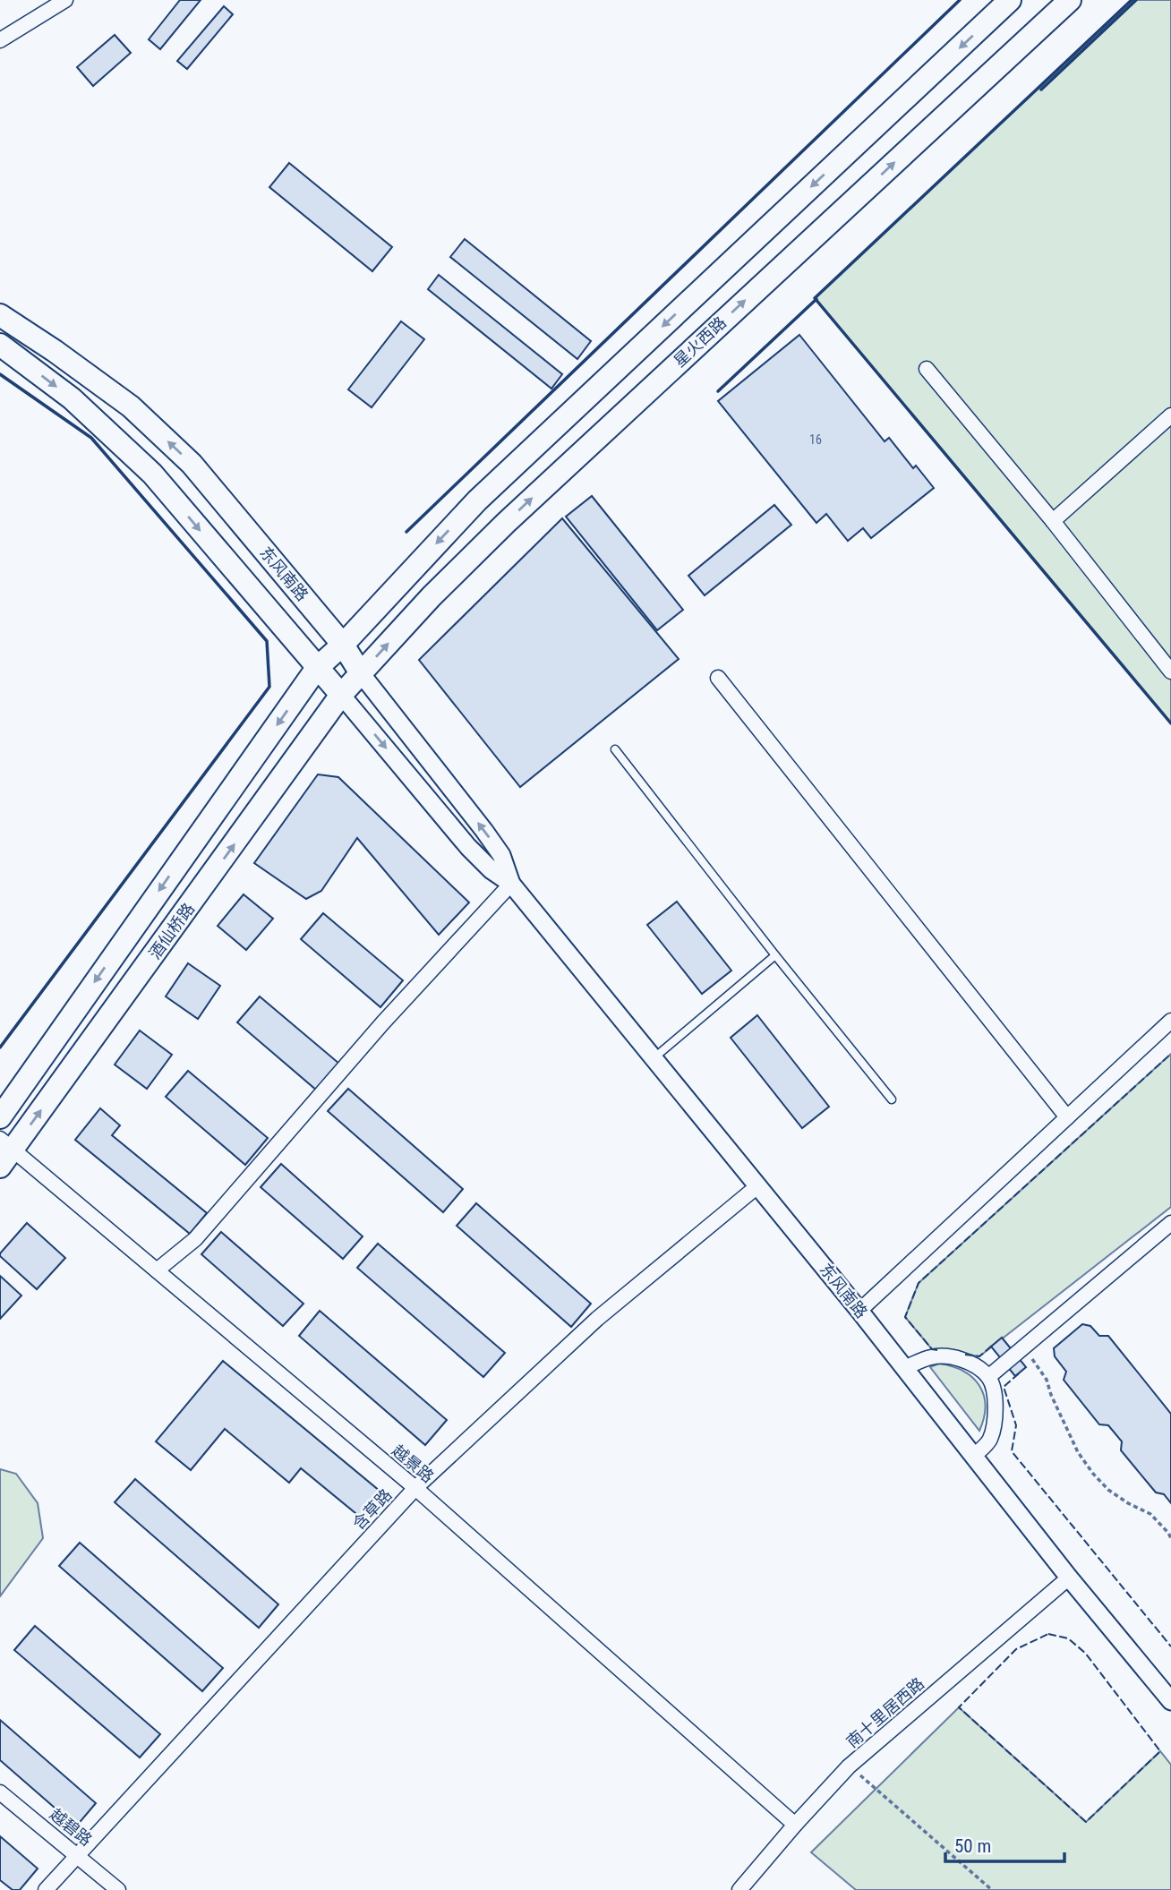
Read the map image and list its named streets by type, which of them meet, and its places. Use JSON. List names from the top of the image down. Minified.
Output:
{"streets":{"main road":["星火西路","东风南路","酒仙桥路"],"street":["越景路","含草路","南十里居西路","越碧路"]},"crossings":[["星火西路","东风南路"],["星火西路","酒仙桥路"],["东风南路","酒仙桥路"],["东风南路","含草路"],["东风南路","南十里居西路"],["酒仙桥路","越景路"],["越景路","含草路"],["越景路","南十里居西路"],["含草路","越碧路"]],"house_numbers":["16"],"scale_bar":"50 m"}
